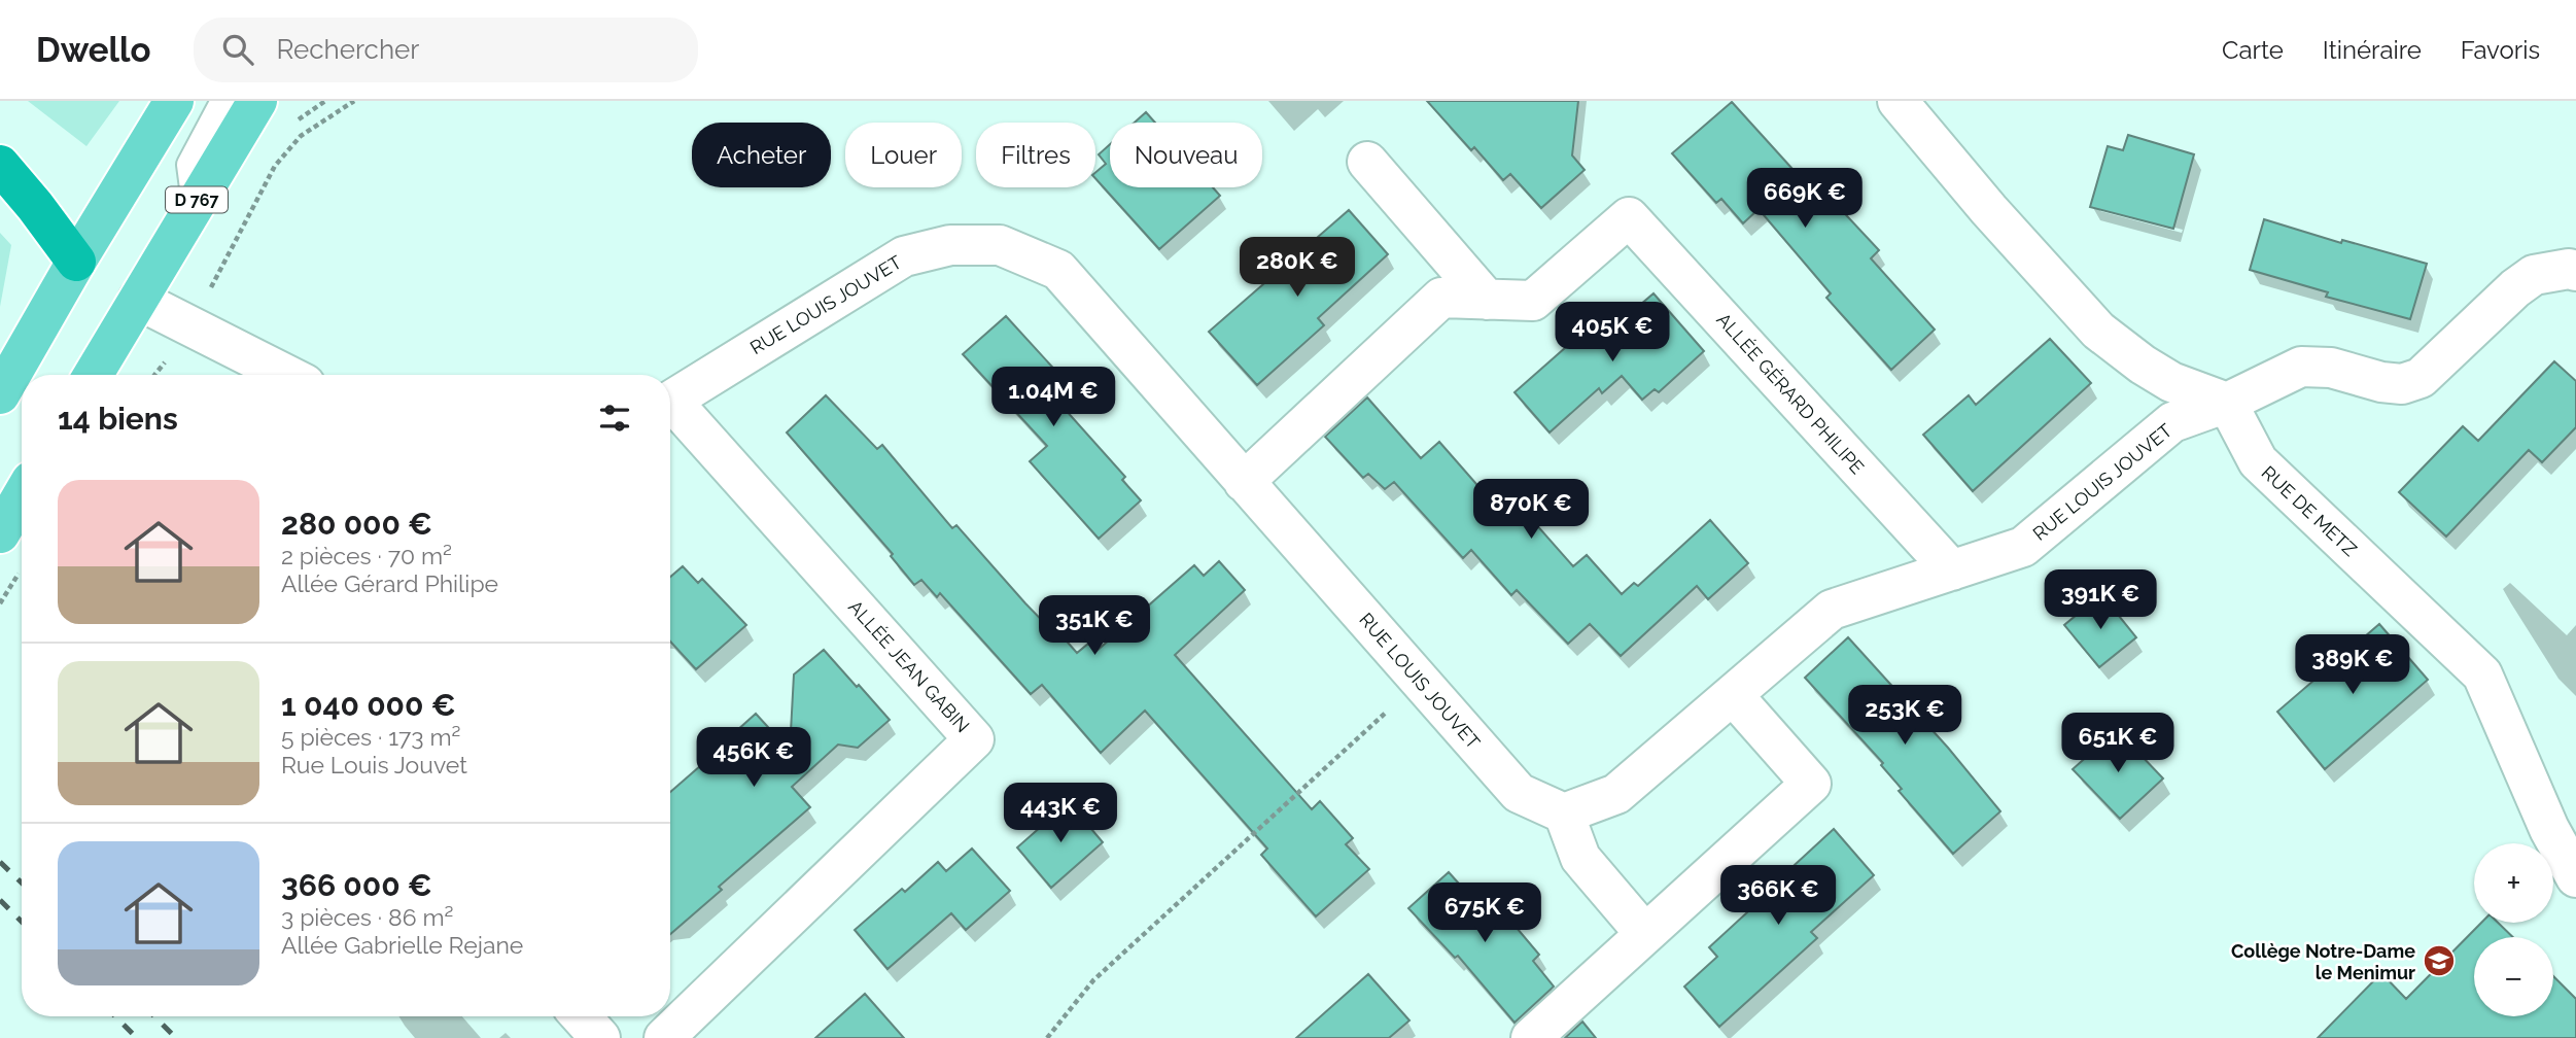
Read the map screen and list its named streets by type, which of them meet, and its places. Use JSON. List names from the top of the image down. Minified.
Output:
{"streets":{"main road":["D 767"],"street":["RUE LOUIS JOUVET","ALLÉE GÉRARD PHILIPE","RUE DE METZ","ALLÉE JEAN GABIN"]},"crossings":[["RUE LOUIS JOUVET","ALLÉE GÉRARD PHILIPE"],["RUE LOUIS JOUVET","RUE DE METZ"]],"places":{"school or university":["Collège Notre-Dame le Menimur"]},"page":{"header":"Dwello","search":"Rechercher","nav":["Carte","Itinéraire","Favoris"],"chip":["Acheter","Louer","Filtres","Nouveau"],"price":["669K €","280K €","405K €","1.04M €","870K €","391K €","351K €","389K €","253K €","651K €","456K €","443K €","366K €","675K €"],"heading":"14 biens","list":[{"name":"280 000 €","note":"2 pièces · 70 m² · Allée Gérard Philipe"},{"name":"1 040 000 €","note":"5 pièces · 173 m² · Rue Louis Jouvet"},{"name":"366 000 €","note":"3 pièces · 86 m² · Allée Gabrielle Rejane"}],"map_buttons":["+","−"]}}
